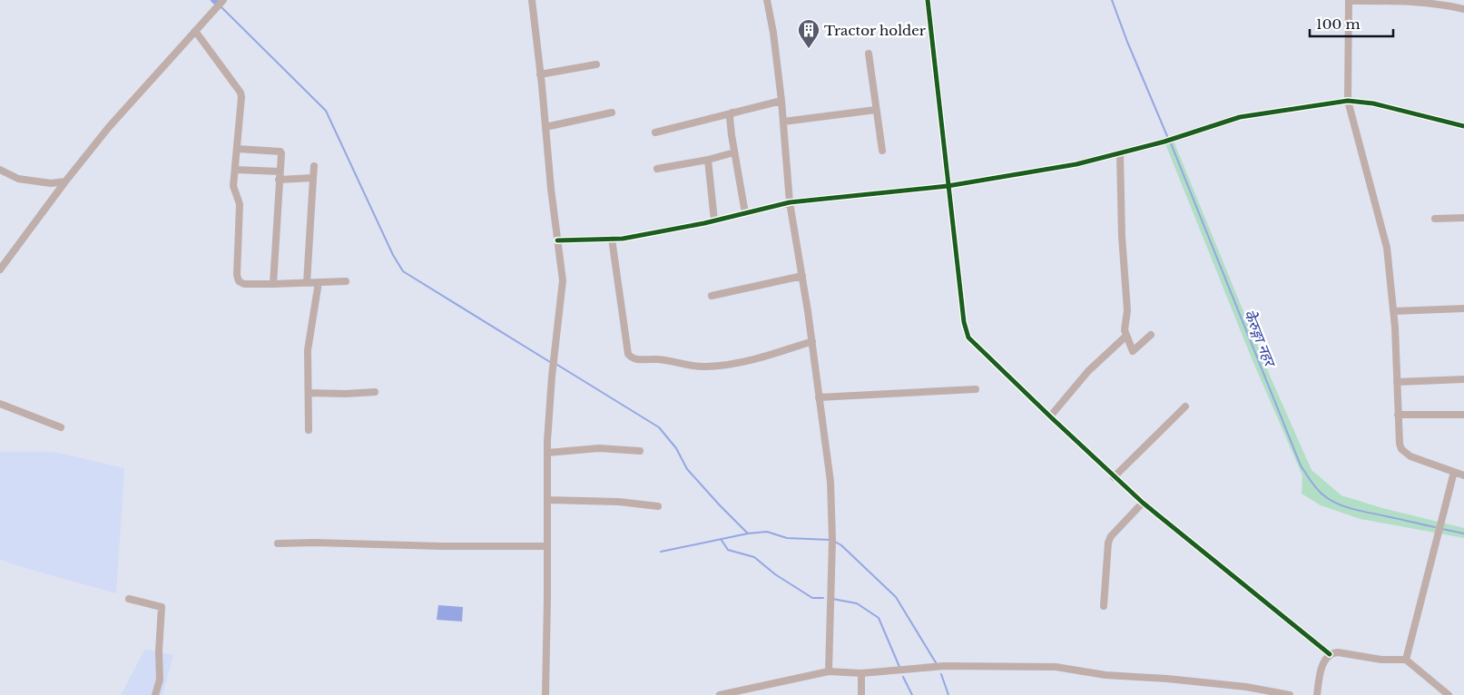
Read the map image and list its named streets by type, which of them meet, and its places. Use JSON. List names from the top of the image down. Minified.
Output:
{"water":["केेरुङ्गा नहर"],"places":{"building":["Tractor holder"]},"scale_bar":"100 m"}
